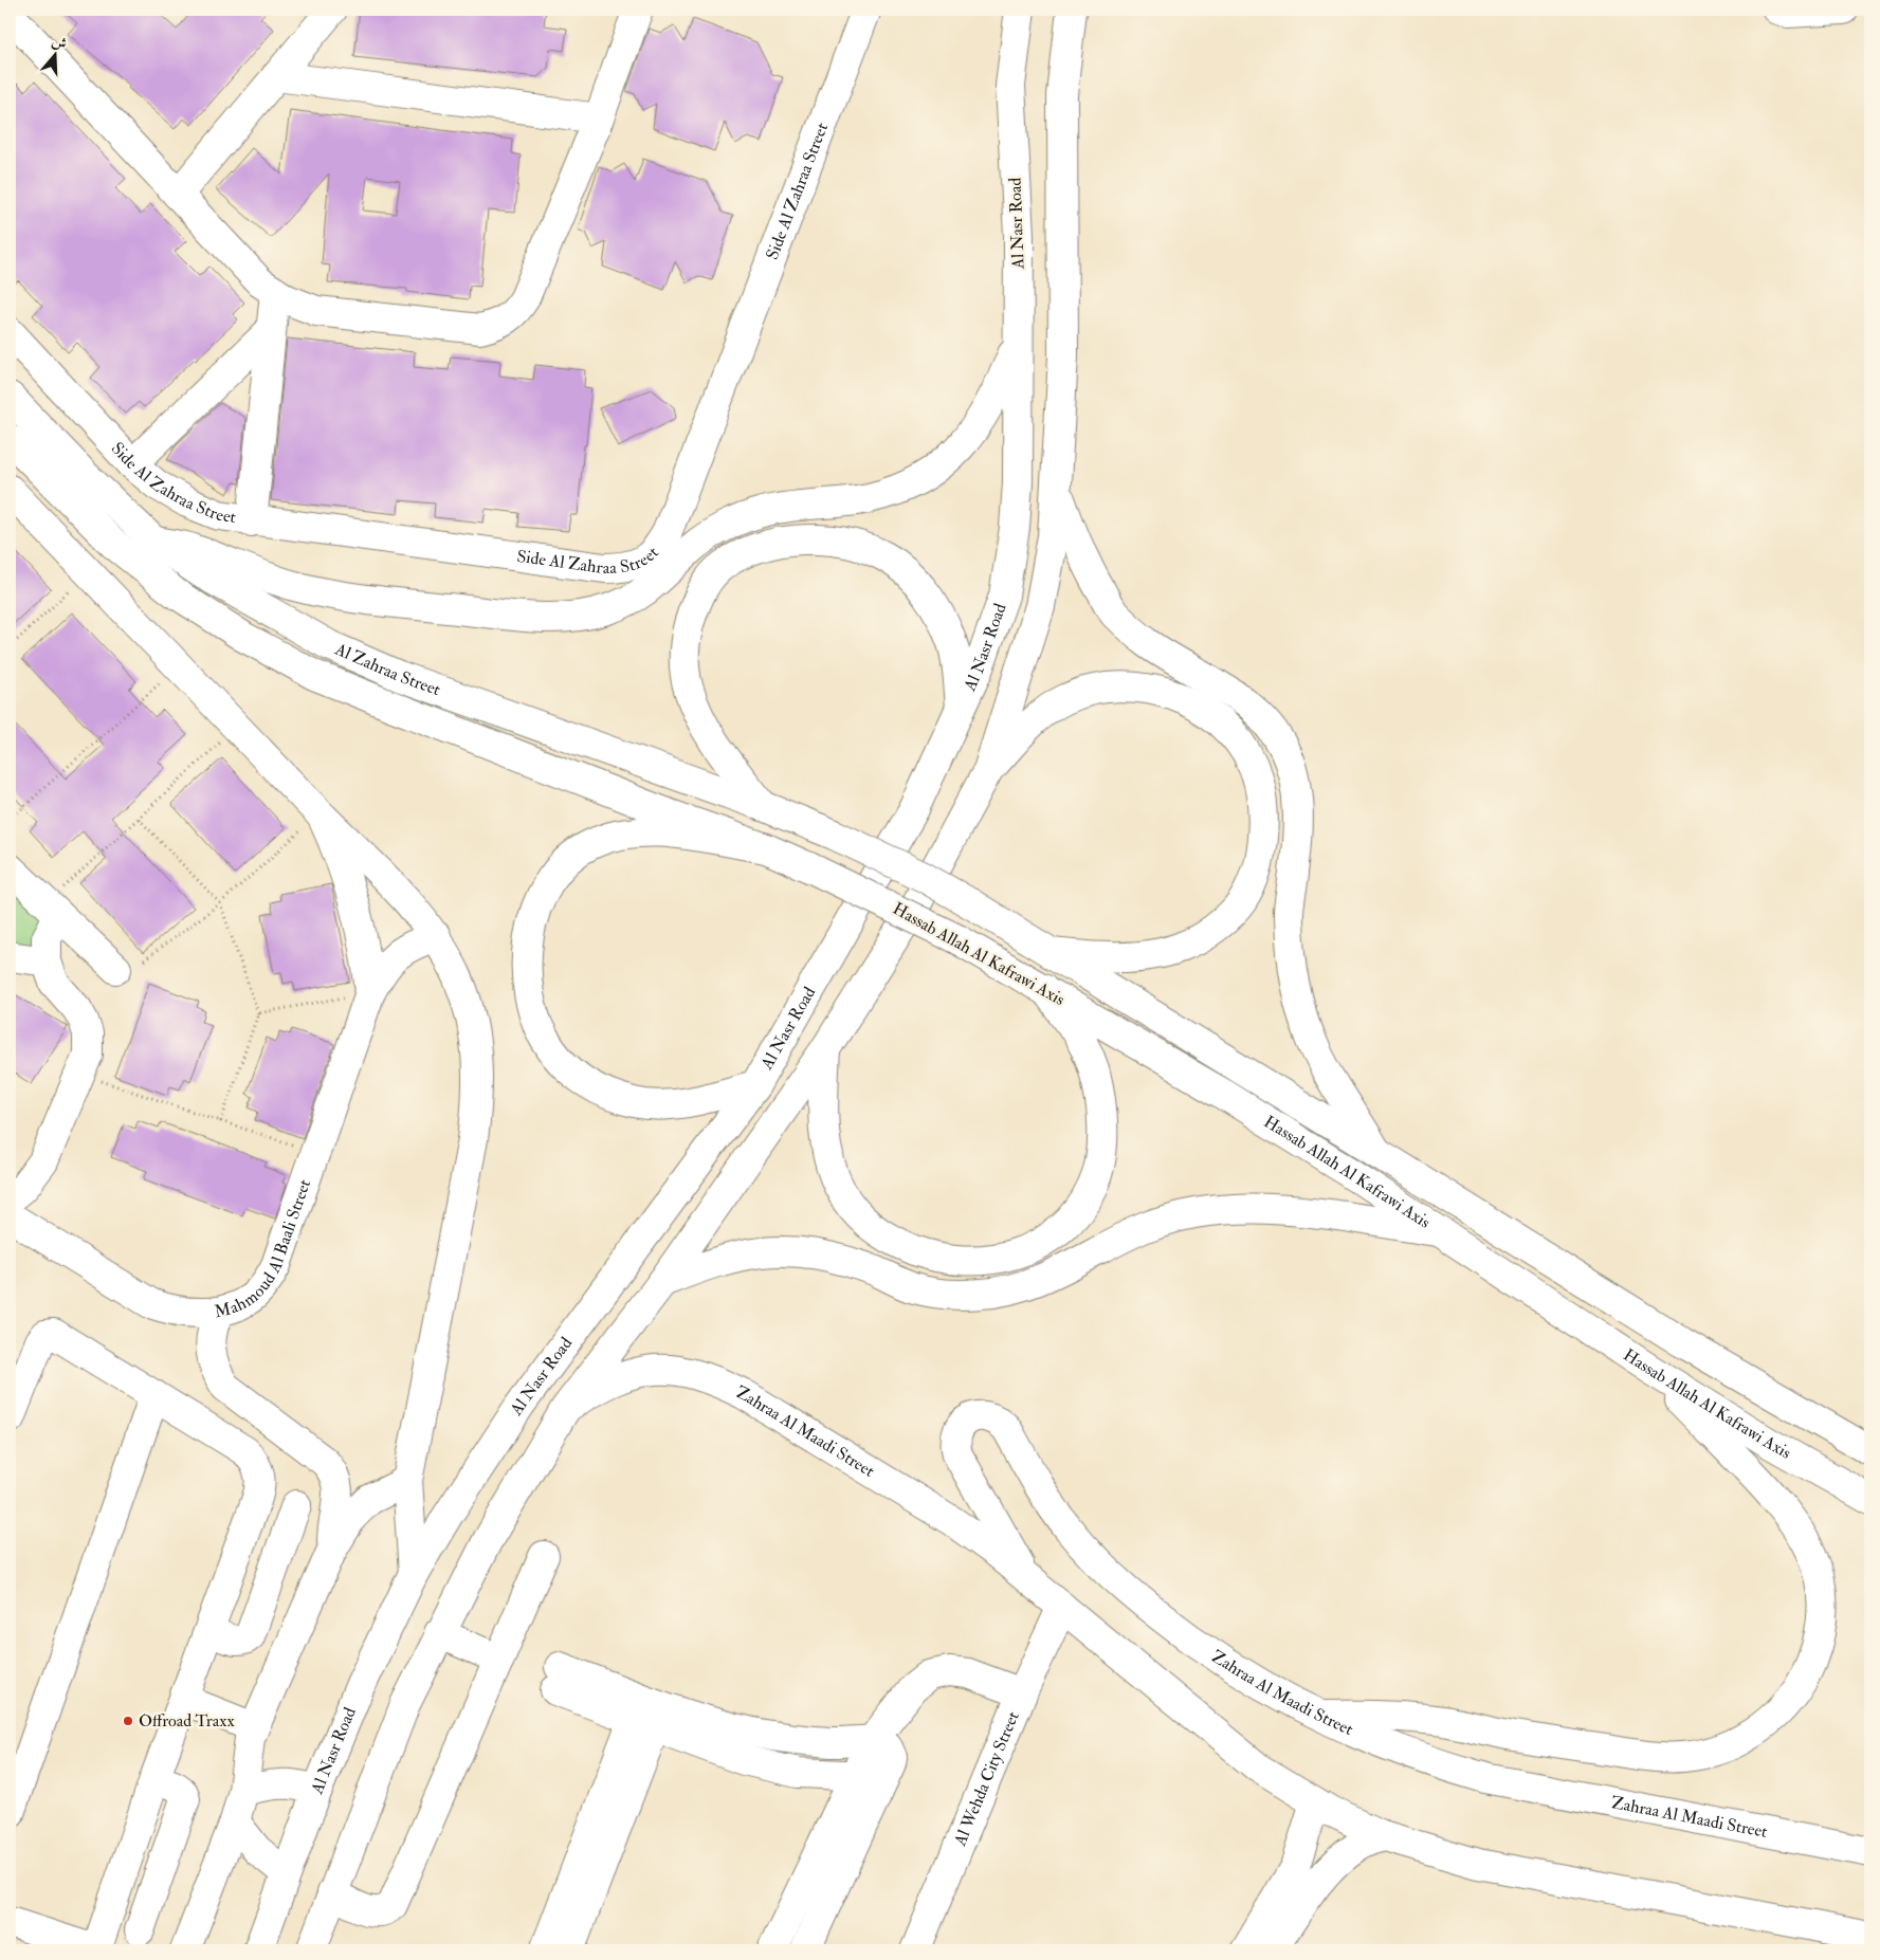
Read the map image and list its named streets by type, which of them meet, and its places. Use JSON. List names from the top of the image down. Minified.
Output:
{"streets":{"main road":["Side Al Zahraa Street","Al Nasr Road","Al Zahraa Street","Hassab Allah Al Kafrawi Axis","Mahmoud Al Baali Street","Zahraa Al Maadi Street","Al Wehda City Street"]},"crossings":[["Al Zahraa Street","Hassab Allah Al Kafrawi Axis"],["Zahraa Al Maadi Street","Al Wehda City Street"]],"places":["Offroad Traxx"],"north":"top"}
